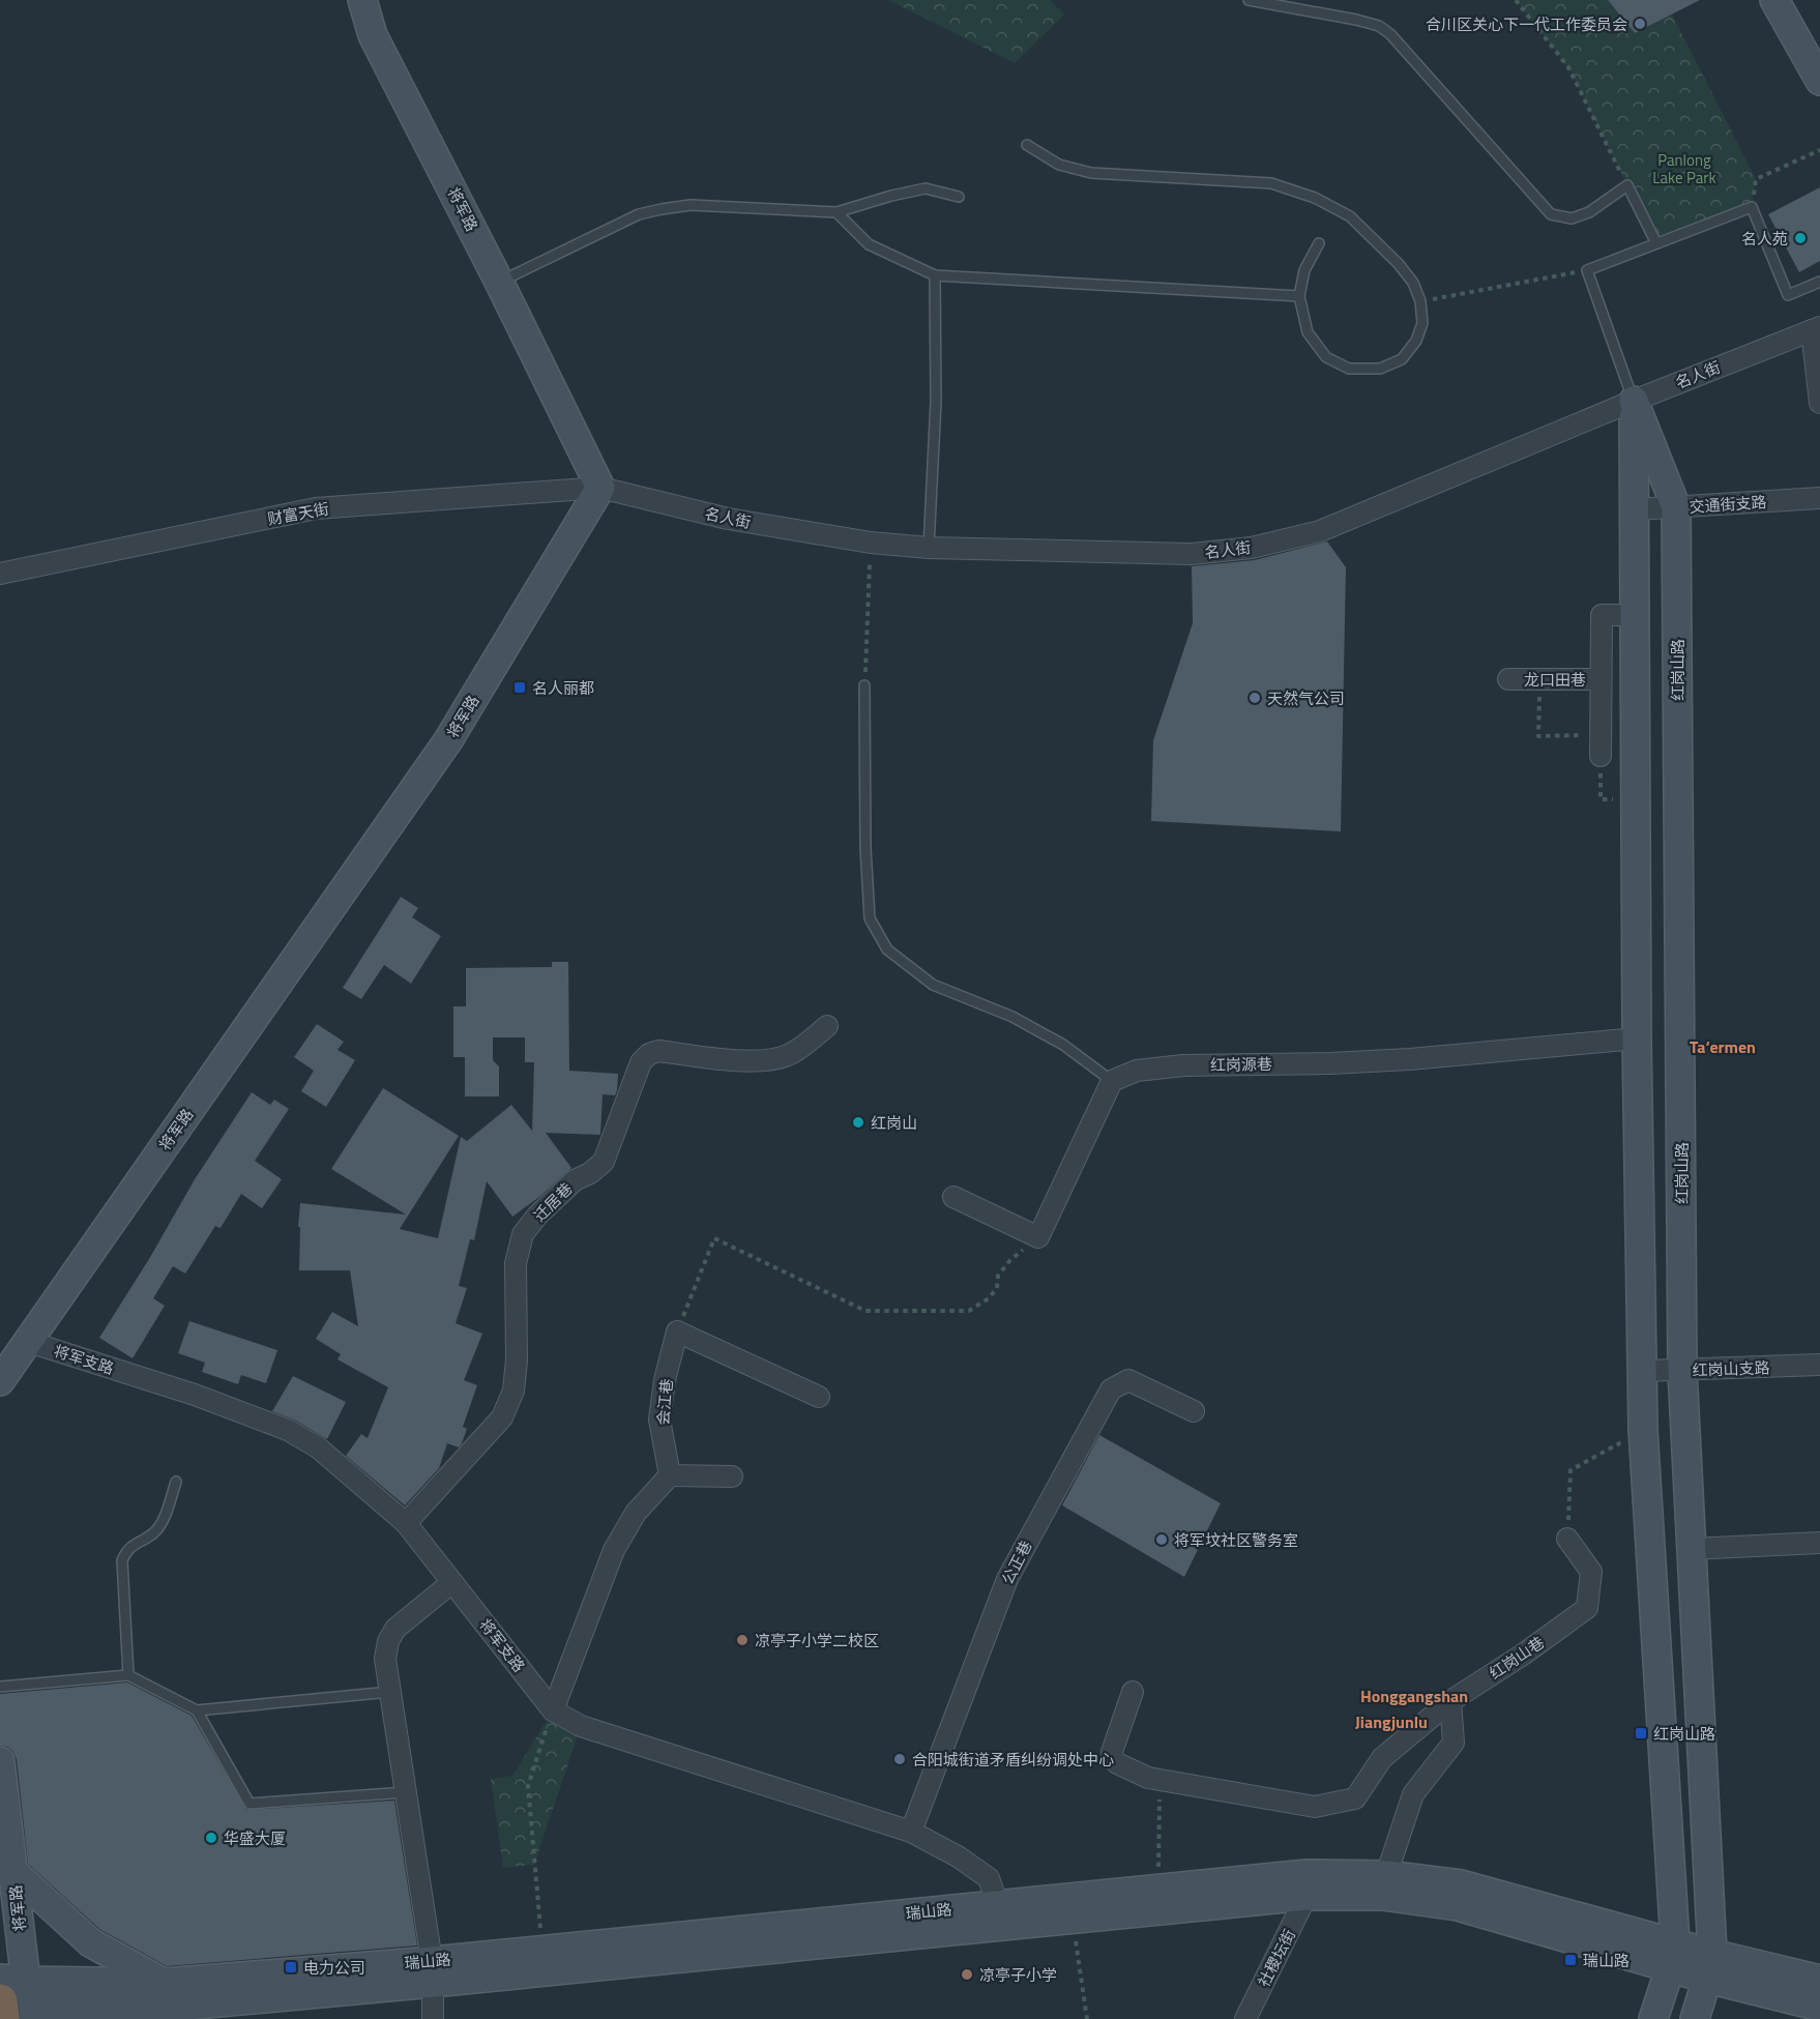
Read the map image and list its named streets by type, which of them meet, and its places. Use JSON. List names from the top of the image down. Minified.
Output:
{"streets":{"main road":["将军路","红岗山路","瑞山路"],"street":["名人街","交通街支路","财富天街","龙口田巷","红岗源巷","迁居巷","将军支路","红岗山支路","会江巷","公正巷","红岗山巷","社稷坛街"]},"crossings":[["将军路","名人街"],["将军路","财富天街"],["将军路","将军支路"],["将军路","瑞山路"],["名人街","财富天街"],["名人街","红岗山路"],["交通街支路","红岗山路"],["红岗山路","龙口田巷"],["红岗山路","红岗源巷"],["红岗山路","红岗山支路"],["红岗山路","瑞山路"],["迁居巷","将军支路"],["将军支路","公正巷"],["将军支路","瑞山路"],["瑞山路","社稷坛街"]],"districts":["Ta‘ermen","Honggangshan","Jiangjunlu"],"parks":["Panlong Lake Park"],"places":{"other":["合川区关心下一代工作委员会","名人苑","天然气公司","红岗山","将军坟社区警务室","凉亭子小学二校区","合阳城街道矛盾纠纷调处中心","华盛大厦","凉亭子小学"],"transit":["名人丽都","红岗山路","瑞山路","电力公司"]}}
